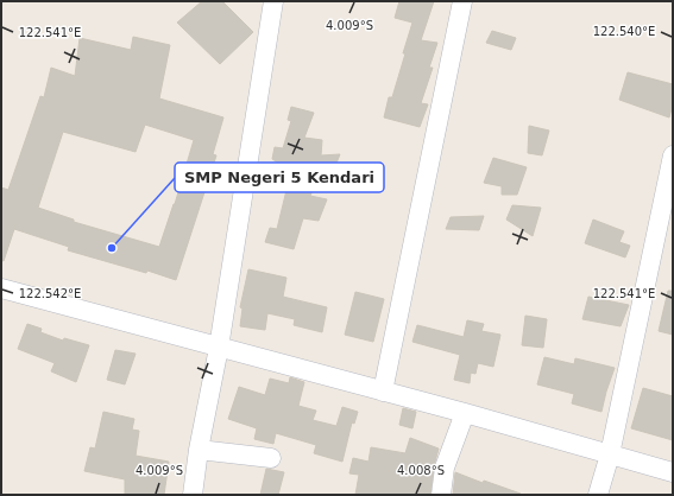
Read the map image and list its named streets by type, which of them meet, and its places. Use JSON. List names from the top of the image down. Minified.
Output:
{"places":["SMP Negeri 5 Kendari"],"coordinates":["4.009°S","122.540°E","122.541°E","122.542°E","4.008°S"]}
